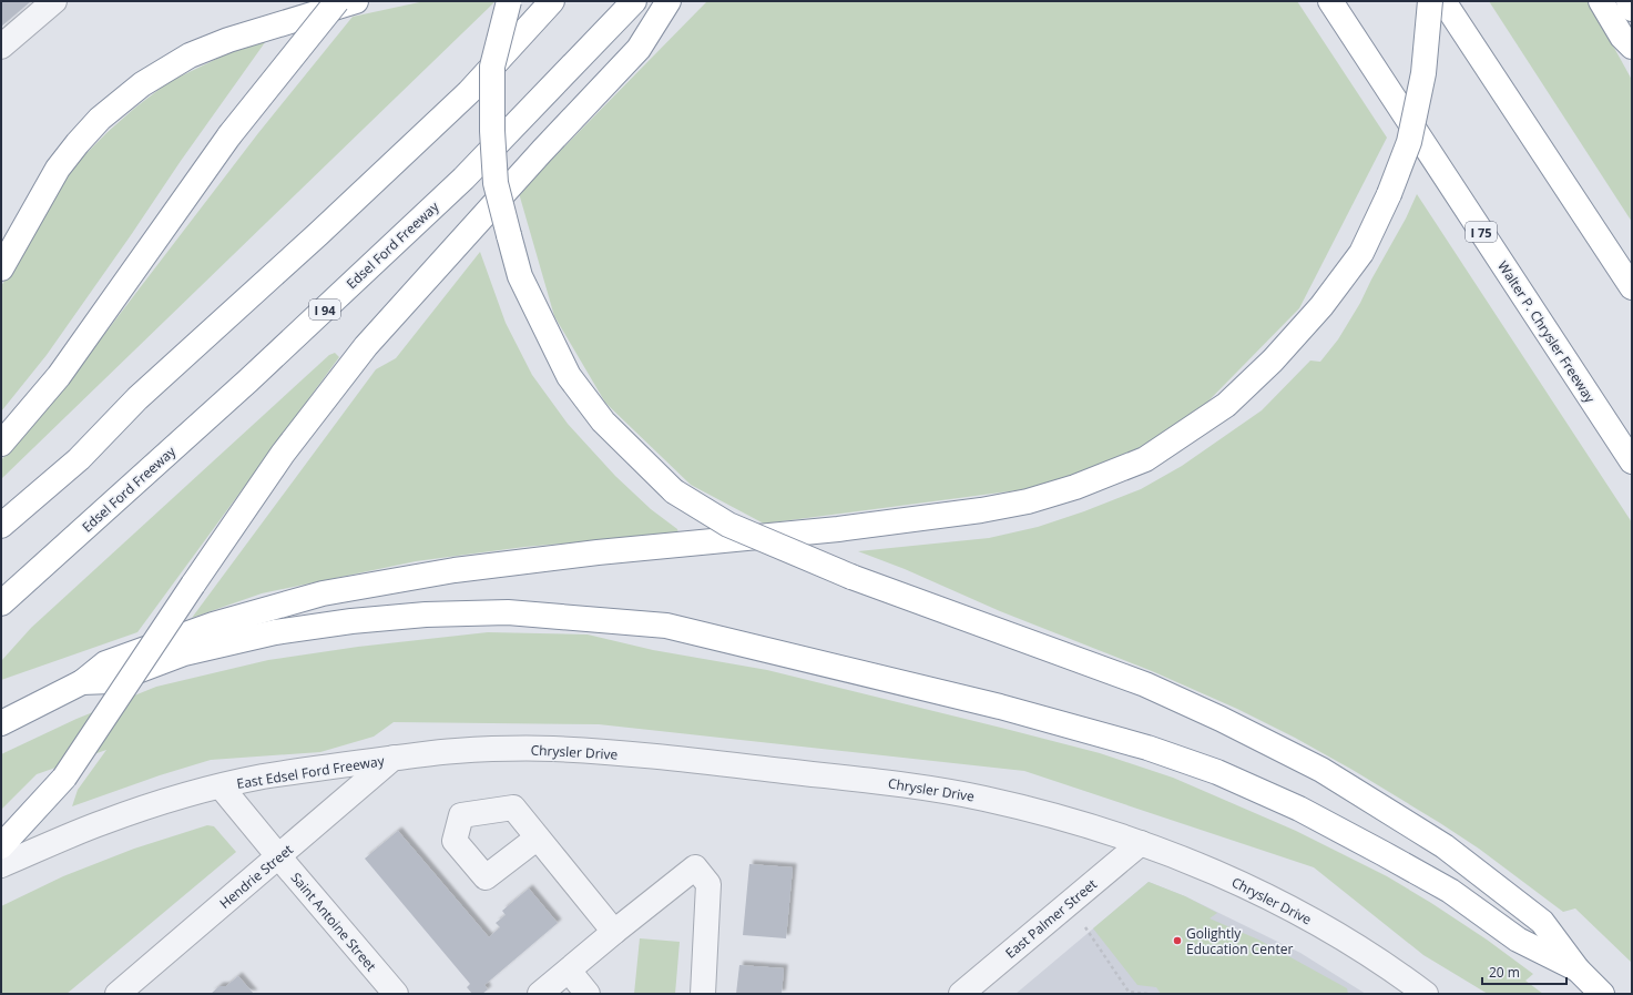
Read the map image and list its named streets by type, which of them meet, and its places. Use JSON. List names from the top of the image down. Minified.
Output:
{"streets":{"highway":["I 75","Edsel Ford Freeway","I 94","Walter P. Chrysler Freeway"],"street":["Chrysler Drive","East Edsel Ford Freeway","Hendrie Street","East Palmer Street","Saint Antoine Street"]},"crossings":[["Chrysler Drive","East Edsel Ford Freeway"],["Chrysler Drive","Hendrie Street"],["Chrysler Drive","East Palmer Street"],["East Edsel Ford Freeway","Hendrie Street"],["East Edsel Ford Freeway","Saint Antoine Street"],["Hendrie Street","Saint Antoine Street"]],"places":["Golightly Education Center"],"scale_bar":"20 m"}
